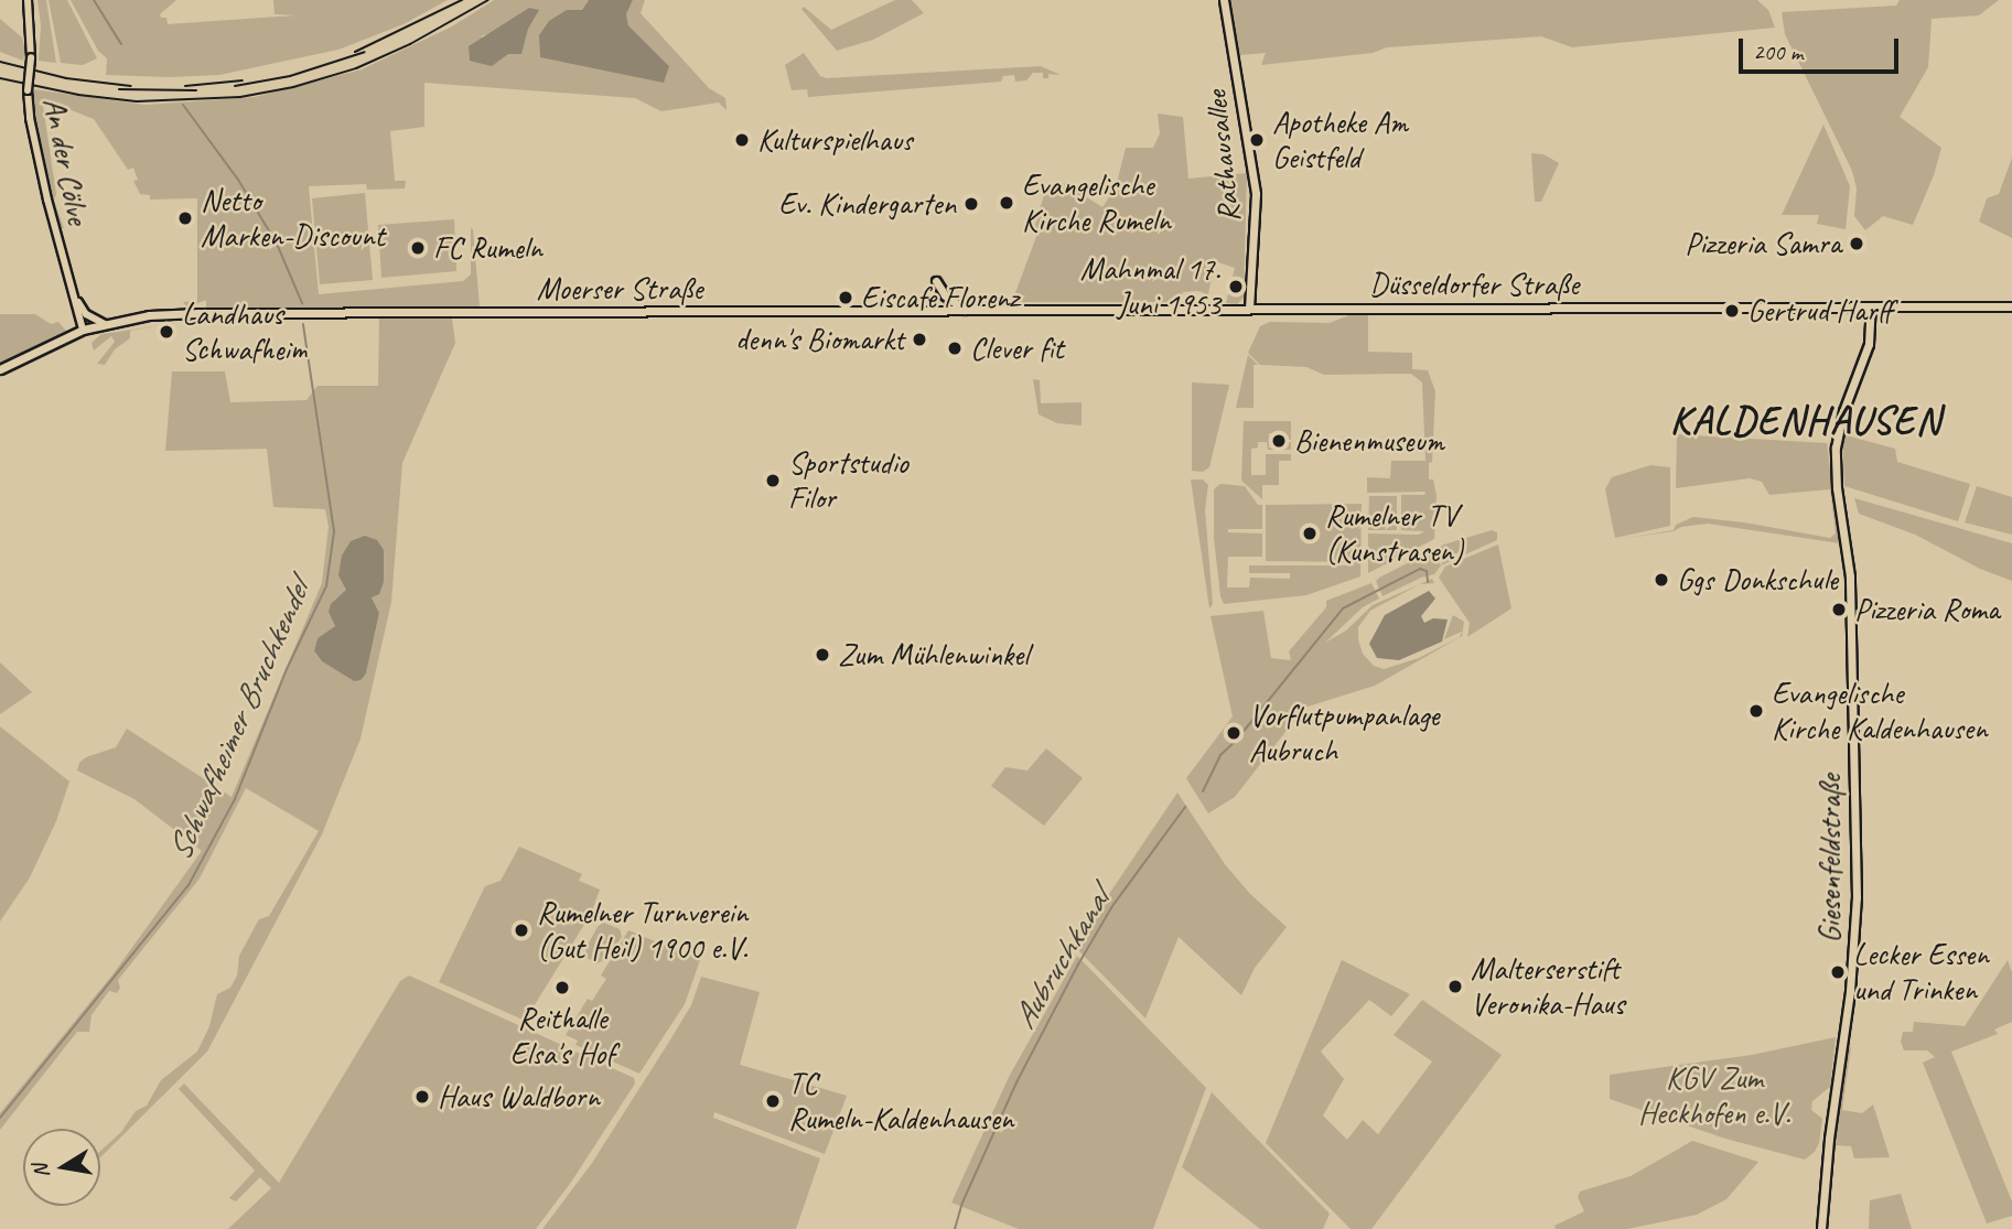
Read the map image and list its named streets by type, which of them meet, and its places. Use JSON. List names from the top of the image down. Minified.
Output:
{"streets":{"main road":["Rathausallee","Düsseldorfer Straße","Moerser Straße","Giesenfeldstraße"],"street":["An der Cölve"]},"crossings":[["Rathausallee","Düsseldorfer Straße"],["An der Cölve","Moerser Straße"],["Düsseldorfer Straße","Moerser Straße"],["Düsseldorfer Straße","Giesenfeldstraße"]],"districts":["KALDENHAUSEN"],"water":["Schwafheimer Bruchkendel","Aubruchkanal"],"parks":["KGV Zum Heckhofen e.V."],"places":["Kulturspielhaus","Apotheke Am Geistfeld","Evangelische Kirche Rumeln","Ev. Kindergarten","Netto Marken-Discount","Pizzeria Samra","FC Rumeln","Mahnmal 17. Juni 1953","Eiscafe Florenz","Gertrud Harff","Landhaus Schwafheim","denn's Biomarkt","Clever fit","Bienenmuseum","Sportstudio Filor","Rumelner TV (Kunstrasen)","Ggs Donkschule","Pizzeria Roma","Zum Mühlenwinkel","Evangelische Kirche Kaldenhausen","Vorflutpumpanlage Aubruch","Rumelner Turnverein (Gut Heil) 1900 e.V.","Lecker Essen und Trinken","Malterserstift Veronika-Haus","Reithalle Elsa's Hof","Haus Waldborn","TC Rumeln-Kaldenhausen"],"scale_bar":"200 m","north":"left"}
